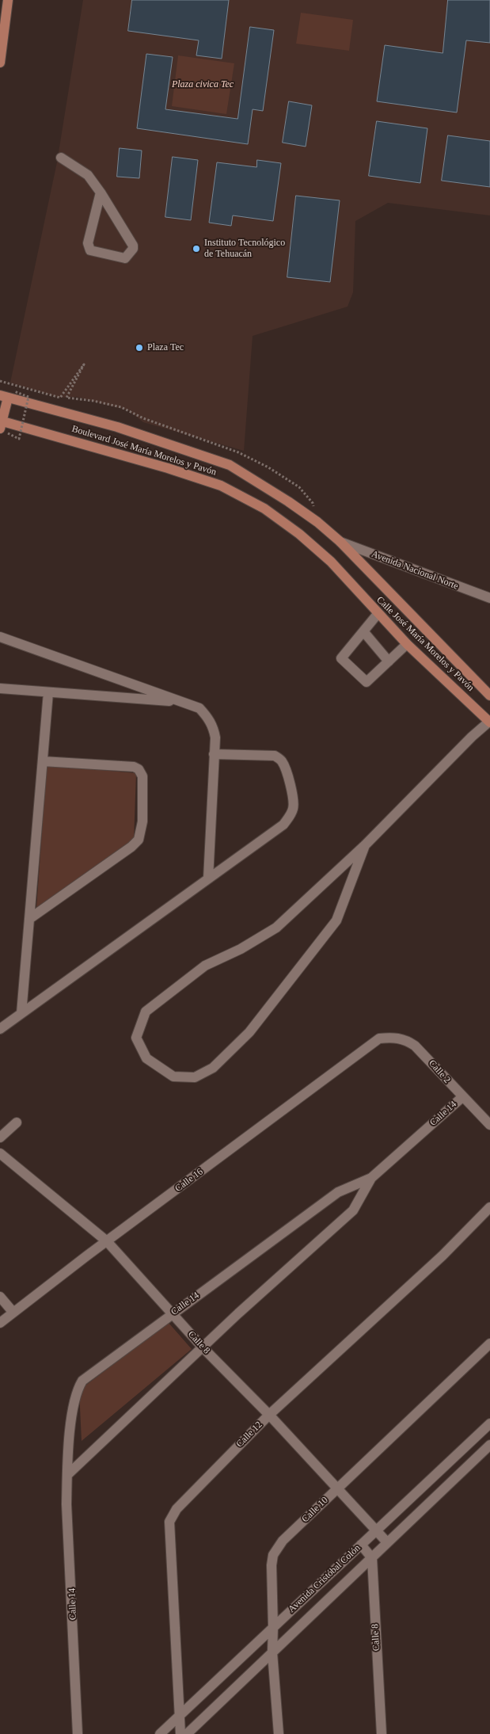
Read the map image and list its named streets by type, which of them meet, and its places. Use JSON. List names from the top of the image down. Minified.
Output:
{"streets":{"main road":["Boulevard José María Morelos y Pavón","Calle José María Morelos y Pavón"],"street":["Avenida Nacional Norte","Calle 2","Calle 14","Calle 16","Calle 8","Calle 12","Calle 10","Avenida Cristóbal Colón"]},"crossings":[["Boulevard José María Morelos y Pavón","Avenida Nacional Norte"],["Boulevard José María Morelos y Pavón","Calle José María Morelos y Pavón"],["Avenida Nacional Norte","Calle José María Morelos y Pavón"],["Calle 2","Calle 14"],["Calle 2","Calle 16"],["Calle 14","Calle 8"],["Calle 16","Calle 8"],["Calle 8","Calle 12"],["Calle 8","Calle 10"],["Calle 8","Avenida Cristóbal Colón"],["Calle 12","Avenida Cristóbal Colón"],["Calle 10","Avenida Cristóbal Colón"]],"parks":["Plaza civica Tec"],"places":["Instituto Tecnológico de Tehuacán","Plaza Tec"]}
